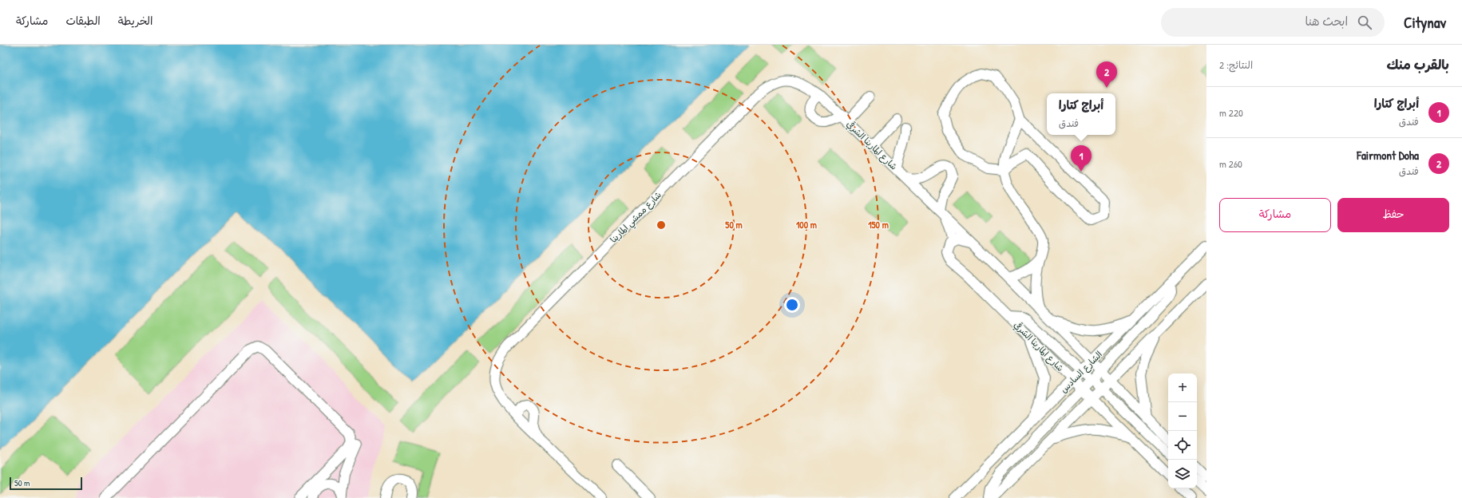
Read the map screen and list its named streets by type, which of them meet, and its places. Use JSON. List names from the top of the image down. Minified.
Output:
{"streets":{"street":["شارع المارينا الشرقي","شارع ممشي المارينا","الشارع السادس"]},"crossings":[["شارع المارينا الشرقي","شارع ممشي المارينا"],["شارع المارينا الشرقي","الشارع السادس"]],"scale_bar":"50 m","page":{"header":"Citynav","search":"ابحث هنا","nav":["الخريطة","الطبقات","مشاركة"],"heading":["بالقرب منك","النتائج: 2"],"pins":["2","1"],"list":[{"mark":"1","name":"أبراج كتارا","note":"فندق","value":"220 m"},{"mark":"2","name":"Fairmont Doha","note":"فندق","value":"260 m"}],"popup":["أبراج كتارا","فندق"],"buttons":["حفظ","مشاركة"],"map_buttons":["+","−"],"scale":"50 m"},"rings":["50 m","100 m","150 m"]}
